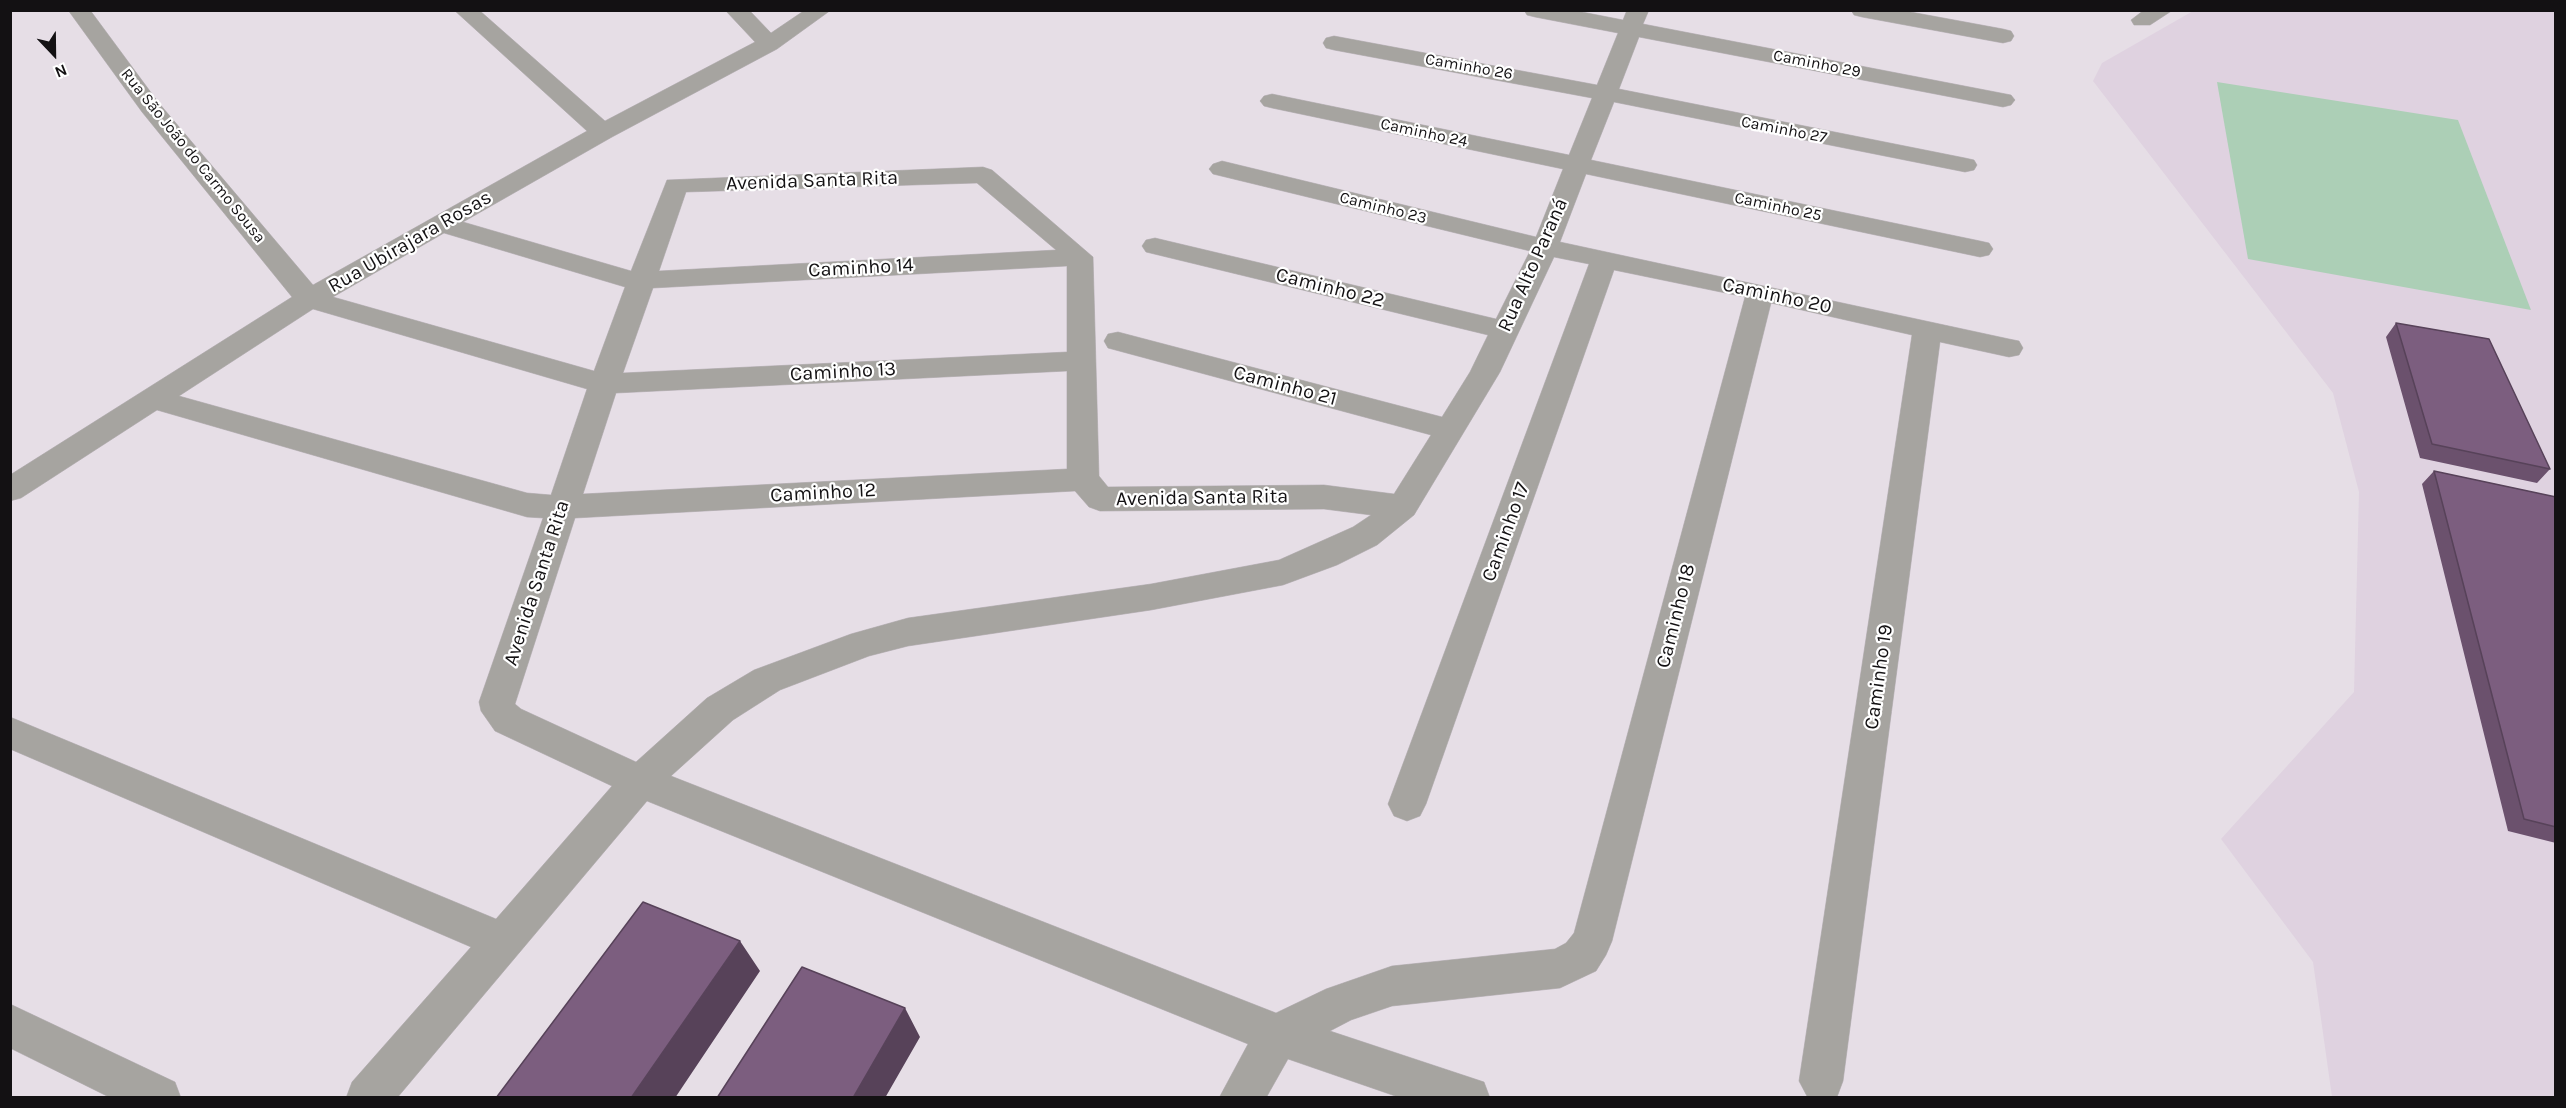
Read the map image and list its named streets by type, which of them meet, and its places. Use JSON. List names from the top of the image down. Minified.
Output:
{"streets":{"street":["Caminho 29","Caminho 26","Caminho 27","Caminho 24","Rua São João do Carmo Sousa","Avenida Santa Rita","Caminho 25","Caminho 23","Rua Ubirajara Rosas","Rua Alto Paraná","Caminho 14","Caminho 22","Caminho 20","Caminho 13","Caminho 21","Caminho 12","Caminho 17","Caminho 18","Caminho 19"]},"crossings":[["Caminho 29","Rua Alto Paraná"],["Caminho 26","Caminho 27"],["Caminho 26","Rua Alto Paraná"],["Caminho 27","Rua Alto Paraná"],["Caminho 24","Caminho 25"],["Caminho 24","Rua Alto Paraná"],["Rua São João do Carmo Sousa","Rua Ubirajara Rosas"],["Rua São João do Carmo Sousa","Caminho 13"],["Avenida Santa Rita","Rua Alto Paraná"],["Avenida Santa Rita","Caminho 14"],["Avenida Santa Rita","Caminho 13"],["Avenida Santa Rita","Caminho 12"],["Avenida Santa Rita","Caminho 18"],["Caminho 25","Rua Alto Paraná"],["Caminho 23","Rua Alto Paraná"],["Caminho 23","Caminho 20"],["Rua Ubirajara Rosas","Caminho 14"],["Rua Ubirajara Rosas","Caminho 13"],["Rua Ubirajara Rosas","Caminho 12"],["Rua Alto Paraná","Caminho 22"],["Rua Alto Paraná","Caminho 20"],["Rua Alto Paraná","Caminho 21"],["Caminho 20","Caminho 17"],["Caminho 20","Caminho 18"],["Caminho 20","Caminho 19"]],"north":"bottom"}
